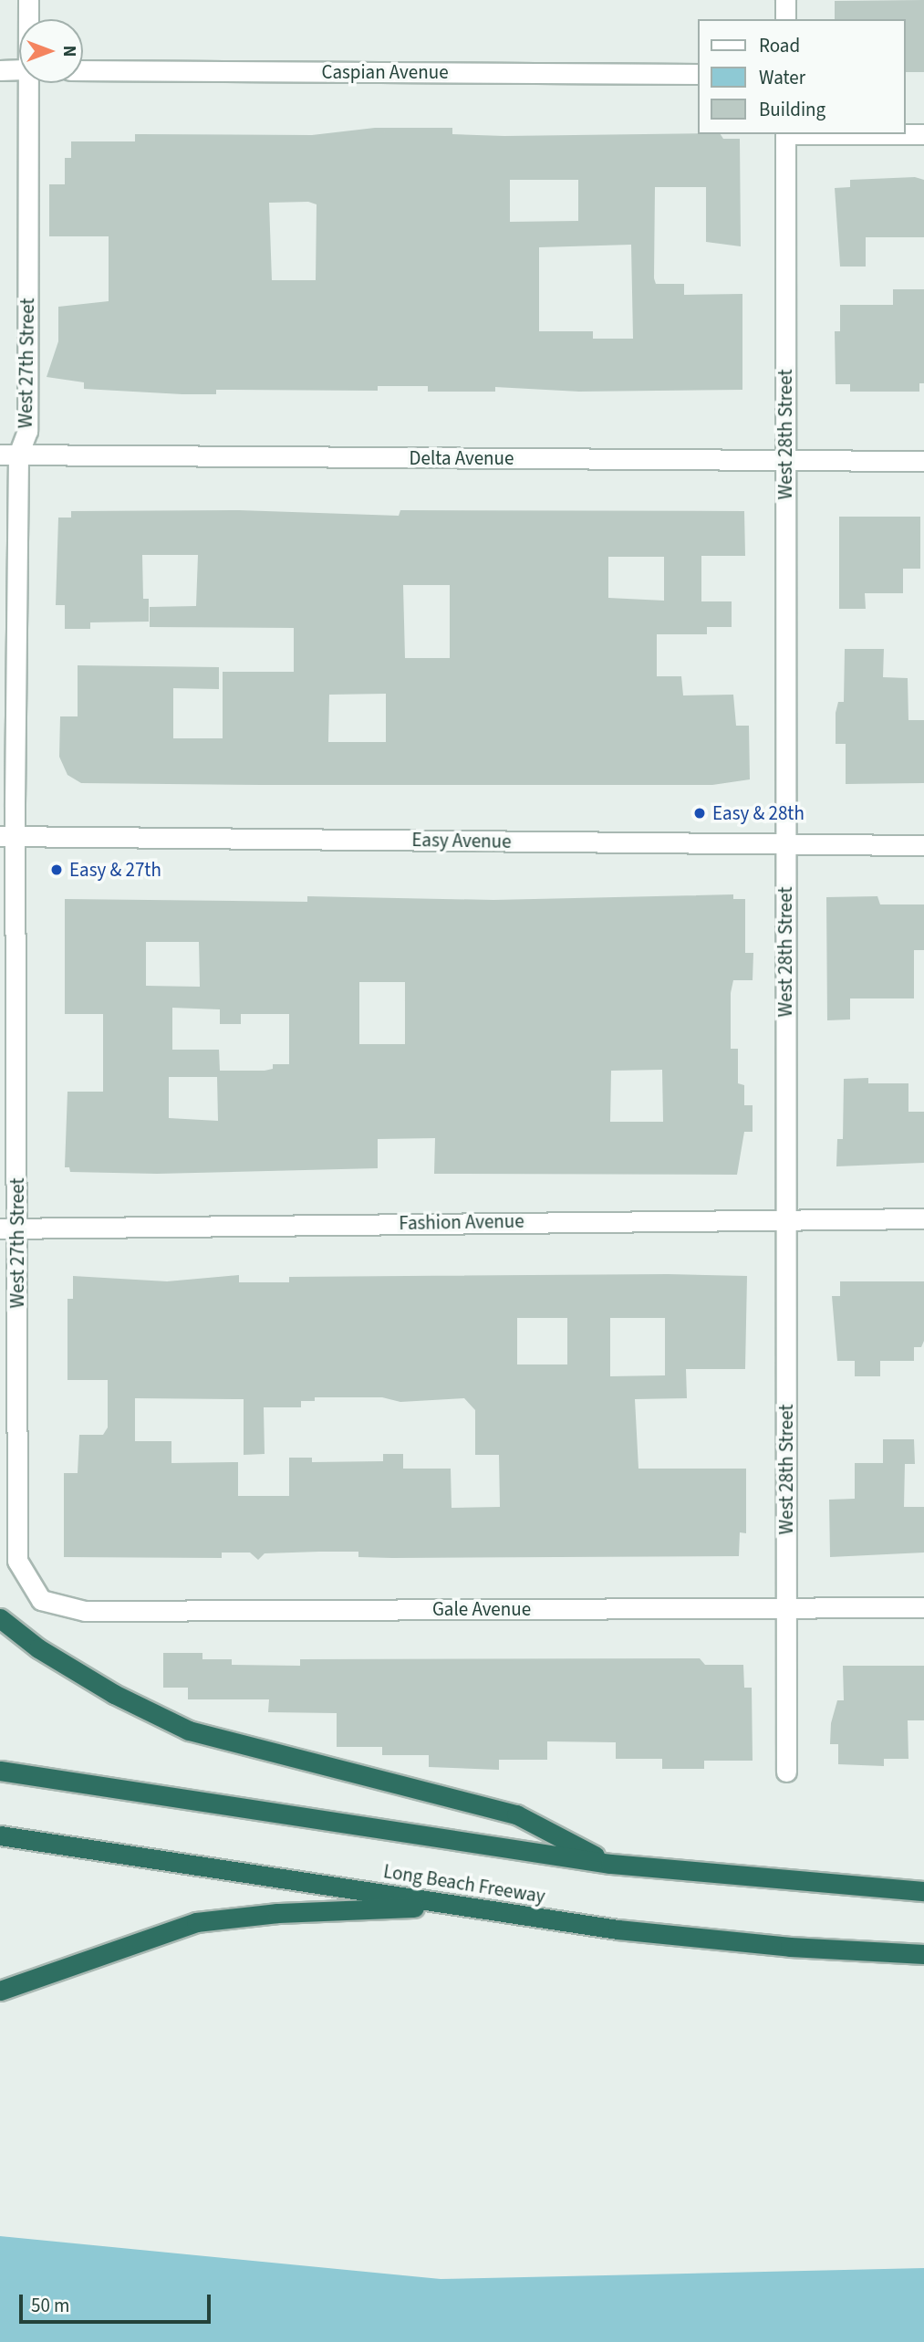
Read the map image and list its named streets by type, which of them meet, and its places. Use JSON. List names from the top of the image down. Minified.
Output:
{"streets":{"highway":["Long Beach Freeway"],"street":["Caspian Avenue","West 27th Street","West 28th Street","Delta Avenue","Easy Avenue","Fashion Avenue","Gale Avenue"]},"crossings":[["West 27th Street","Delta Avenue"],["West 27th Street","Easy Avenue"],["West 27th Street","Fashion Avenue"],["West 27th Street","Gale Avenue"],["West 28th Street","Delta Avenue"],["West 28th Street","Easy Avenue"],["West 28th Street","Fashion Avenue"],["West 28th Street","Gale Avenue"]],"places":["Easy & 28th","Easy & 27th"],"legend":["Road","Water","Building"],"scale_bar":"50 m","north":"right"}
